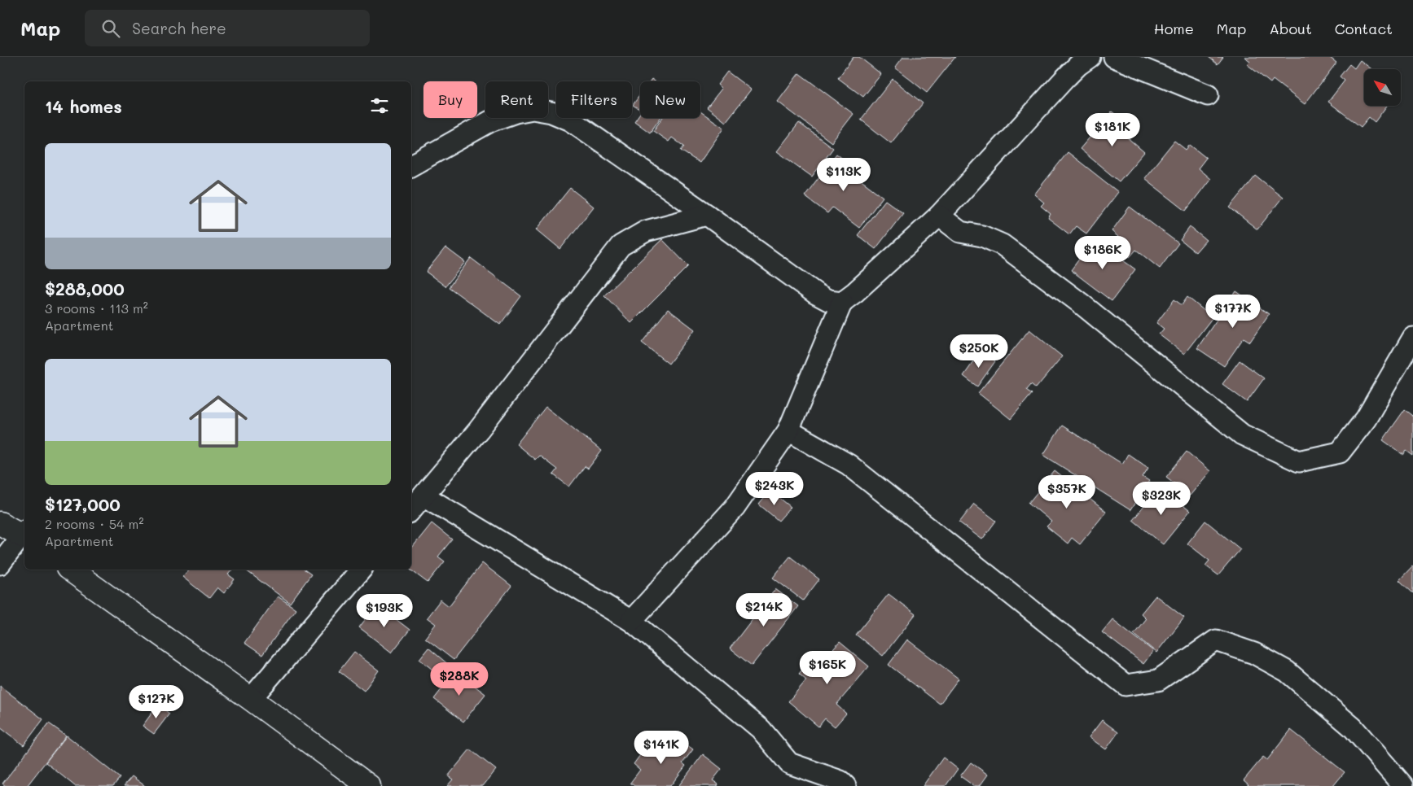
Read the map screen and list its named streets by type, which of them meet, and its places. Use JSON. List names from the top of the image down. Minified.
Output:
{"north":"top left","page":{"header":"Map","search":"Search here","nav":["Home","Map","About","Contact"],"chip":["Buy","Rent","Filters","New"],"heading":"14 homes","price":["$181K","$113K","$186K","$177K","$250K","$243K","$357K","$323K","$214K","$193K","$165K","$288K","$127K","$141K"],"list":[{"name":"$288,000","note":"3 rooms · 113 m² · Apartment"},{"name":"$127,000","note":"2 rooms · 54 m² · Apartment"}]}}
